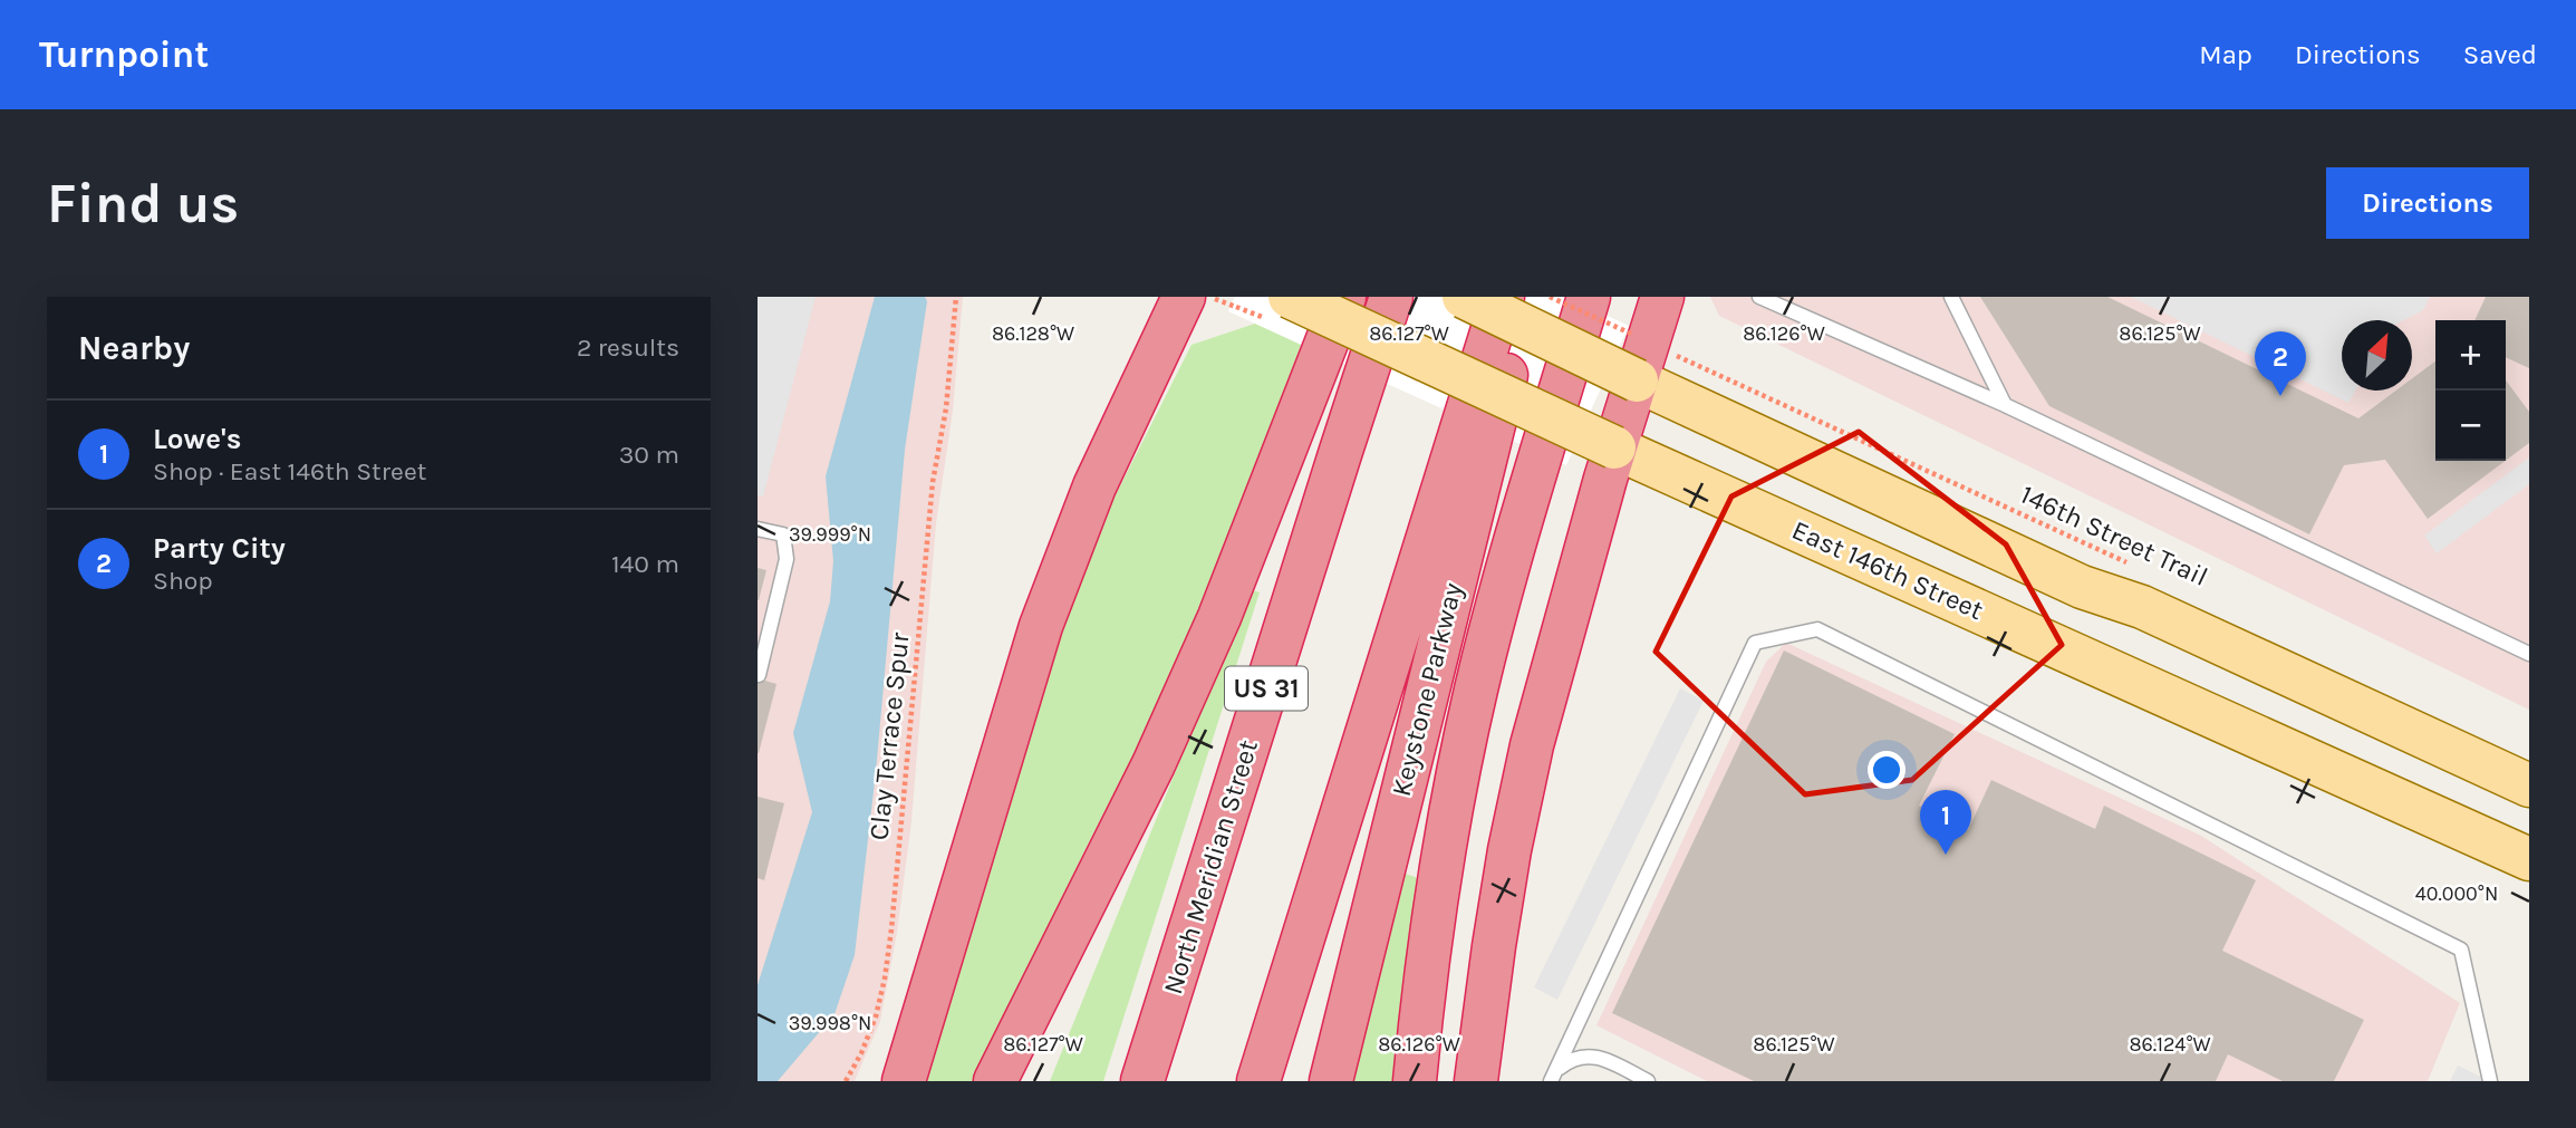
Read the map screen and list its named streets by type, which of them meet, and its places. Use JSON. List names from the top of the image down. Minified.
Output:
{"streets":{"highway":["US 31","Keystone Parkway","North Meridian Street"],"main road":["East 146th Street"],"path":["146th Street Trail","Clay Terrace Spur"]},"north":"top right","page":{"header":"Turnpoint","nav":["Map","Directions","Saved"],"buttons":"Directions","title":"Find us","heading":["Nearby","2 results"],"map_buttons":["+","−"],"pins":["2","1"],"list":[{"mark":"1","name":"Lowe's","note":"Shop · East 146th Street","value":"30 m"},{"mark":"2","name":"Party City","note":"Shop","value":"140 m"}]},"coordinates":["86.128°W","86.127°W","86.126°W","86.125°W","39.999°N","40.000°N","39.998°N","86.124°W"]}
